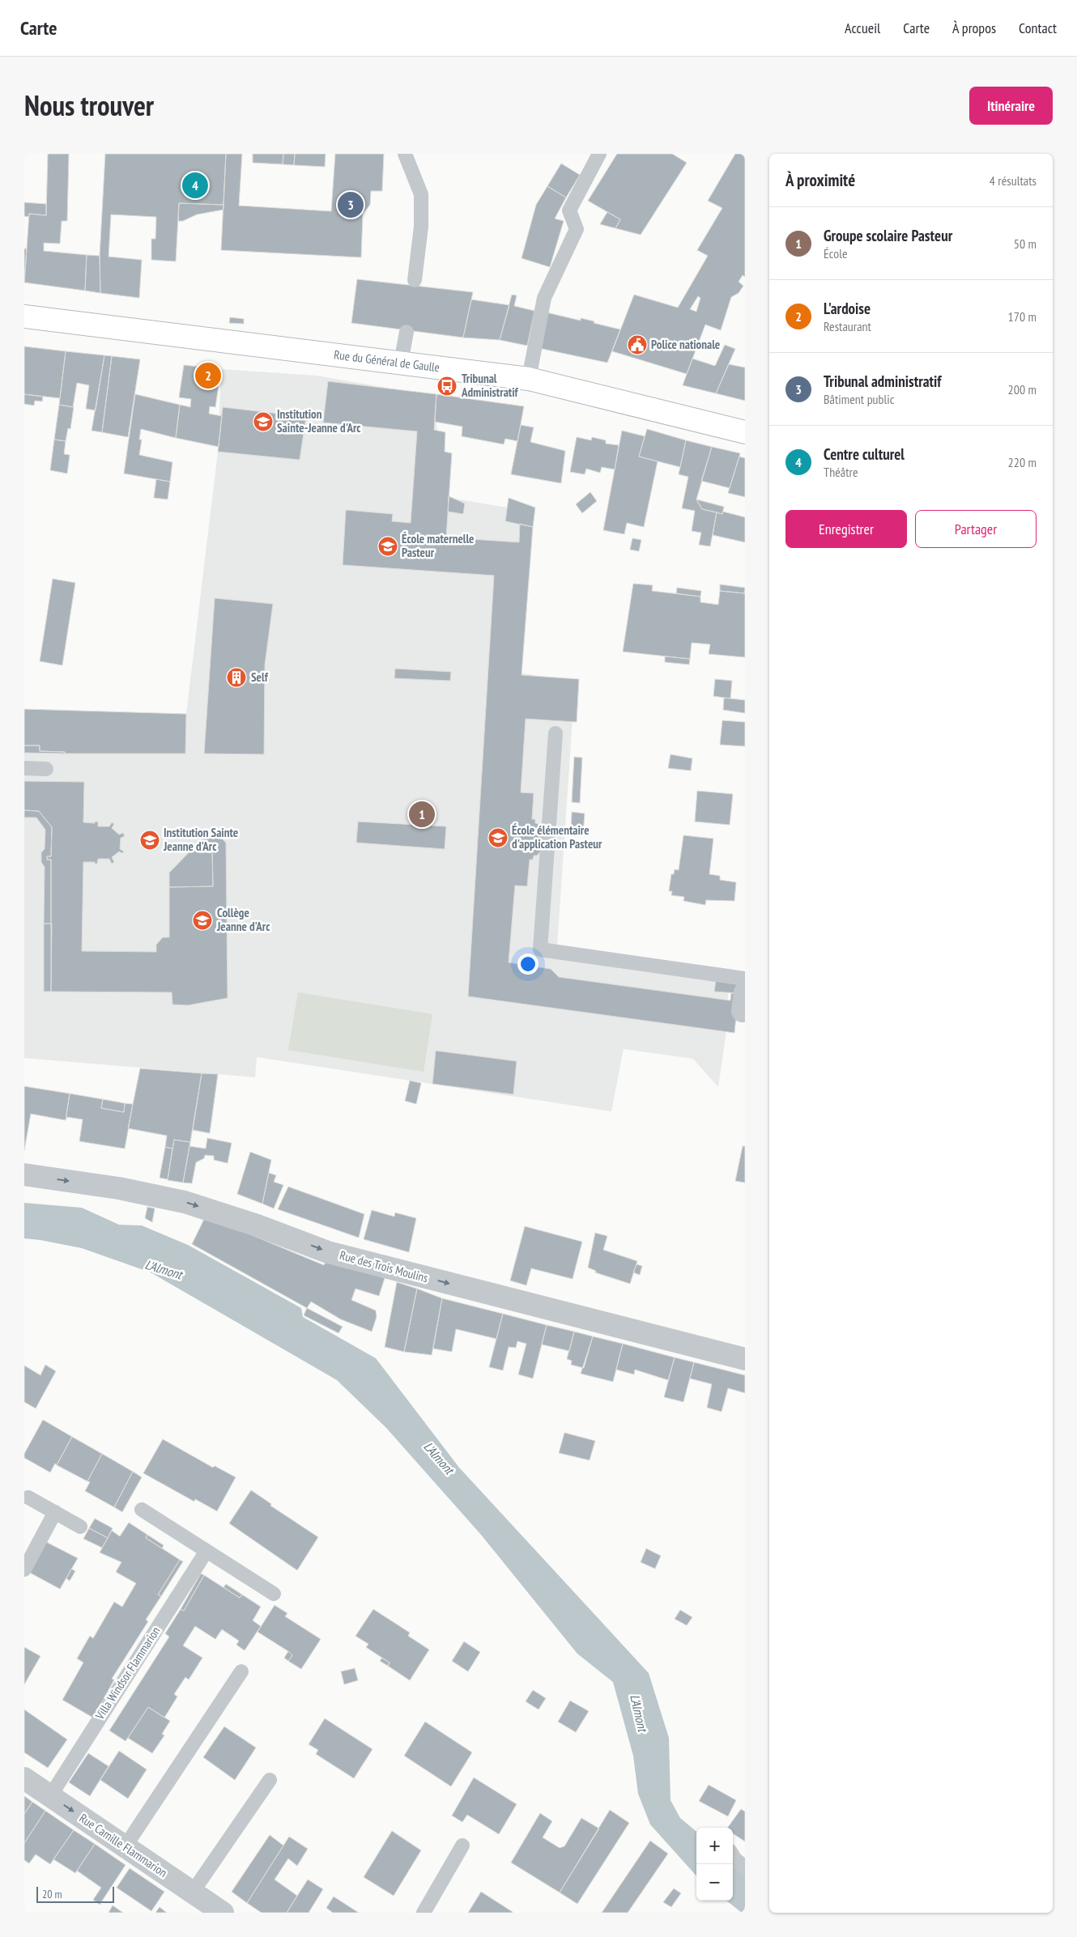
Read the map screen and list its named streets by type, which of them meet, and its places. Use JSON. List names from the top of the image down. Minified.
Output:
{"streets":{"main road":["Rue du Général de Gaulle"],"street":["Rue des Trois Moulins","Rue Camille Flammarion"],"lane":["Villa Windsor Flammarion"]},"crossings":[["Villa Windsor Flammarion","Rue Camille Flammarion"]],"one_way":["Rue des Trois Moulins","Rue Camille Flammarion"],"water":["L'Almont"],"places":{"public building":["Police nationale"],"bus stop":["Tribunal Administratif"],"school or university":["Institution Sainte-Jeanne d'Arc","École maternelle Pasteur","École élémentaire d'application Pasteur","Institution Sainte Jeanne d'Arc","Collège Jeanne d'Arc"],"building":["Self"]},"scale_bar":"20 m","page":{"header":"Carte","nav":["Accueil","Carte","À propos","Contact"],"title":"Nous trouver","buttons":["Itinéraire",["Enregistrer","Partager"]],"heading":["À proximité","4 résultats"],"pins":["4","3","2","1"],"list":[{"mark":"1","name":"Groupe scolaire Pasteur","note":"École","value":"50 m"},{"mark":"2","name":"L'ardoise","note":"Restaurant","value":"170 m"},{"mark":"3","name":"Tribunal administratif","note":"Bâtiment public","value":"200 m"},{"mark":"4","name":"Centre culturel","note":"Théâtre","value":"220 m"}],"map_buttons":["+","−"],"scale":"20 m"}}
